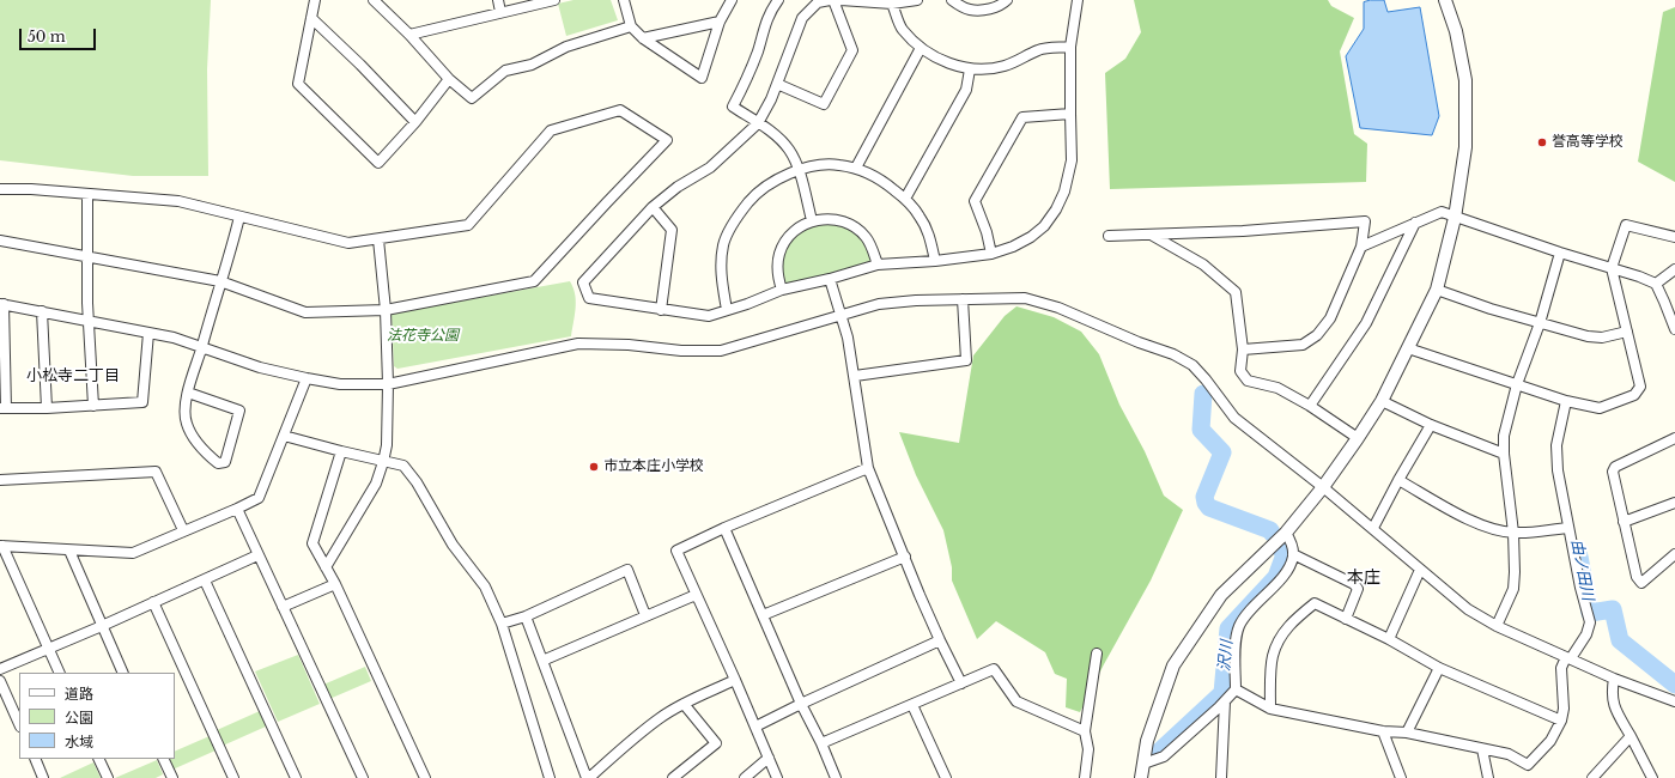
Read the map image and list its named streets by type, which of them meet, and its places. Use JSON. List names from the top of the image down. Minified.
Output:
{"districts":["小松寺二丁目","本庄"],"water":["由ノ田川","沢川"],"parks":["法花寺公園"],"places":["誉高等学校","市立本庄小学校"],"legend":["道路","公園","水域"],"scale_bar":"50 m"}
